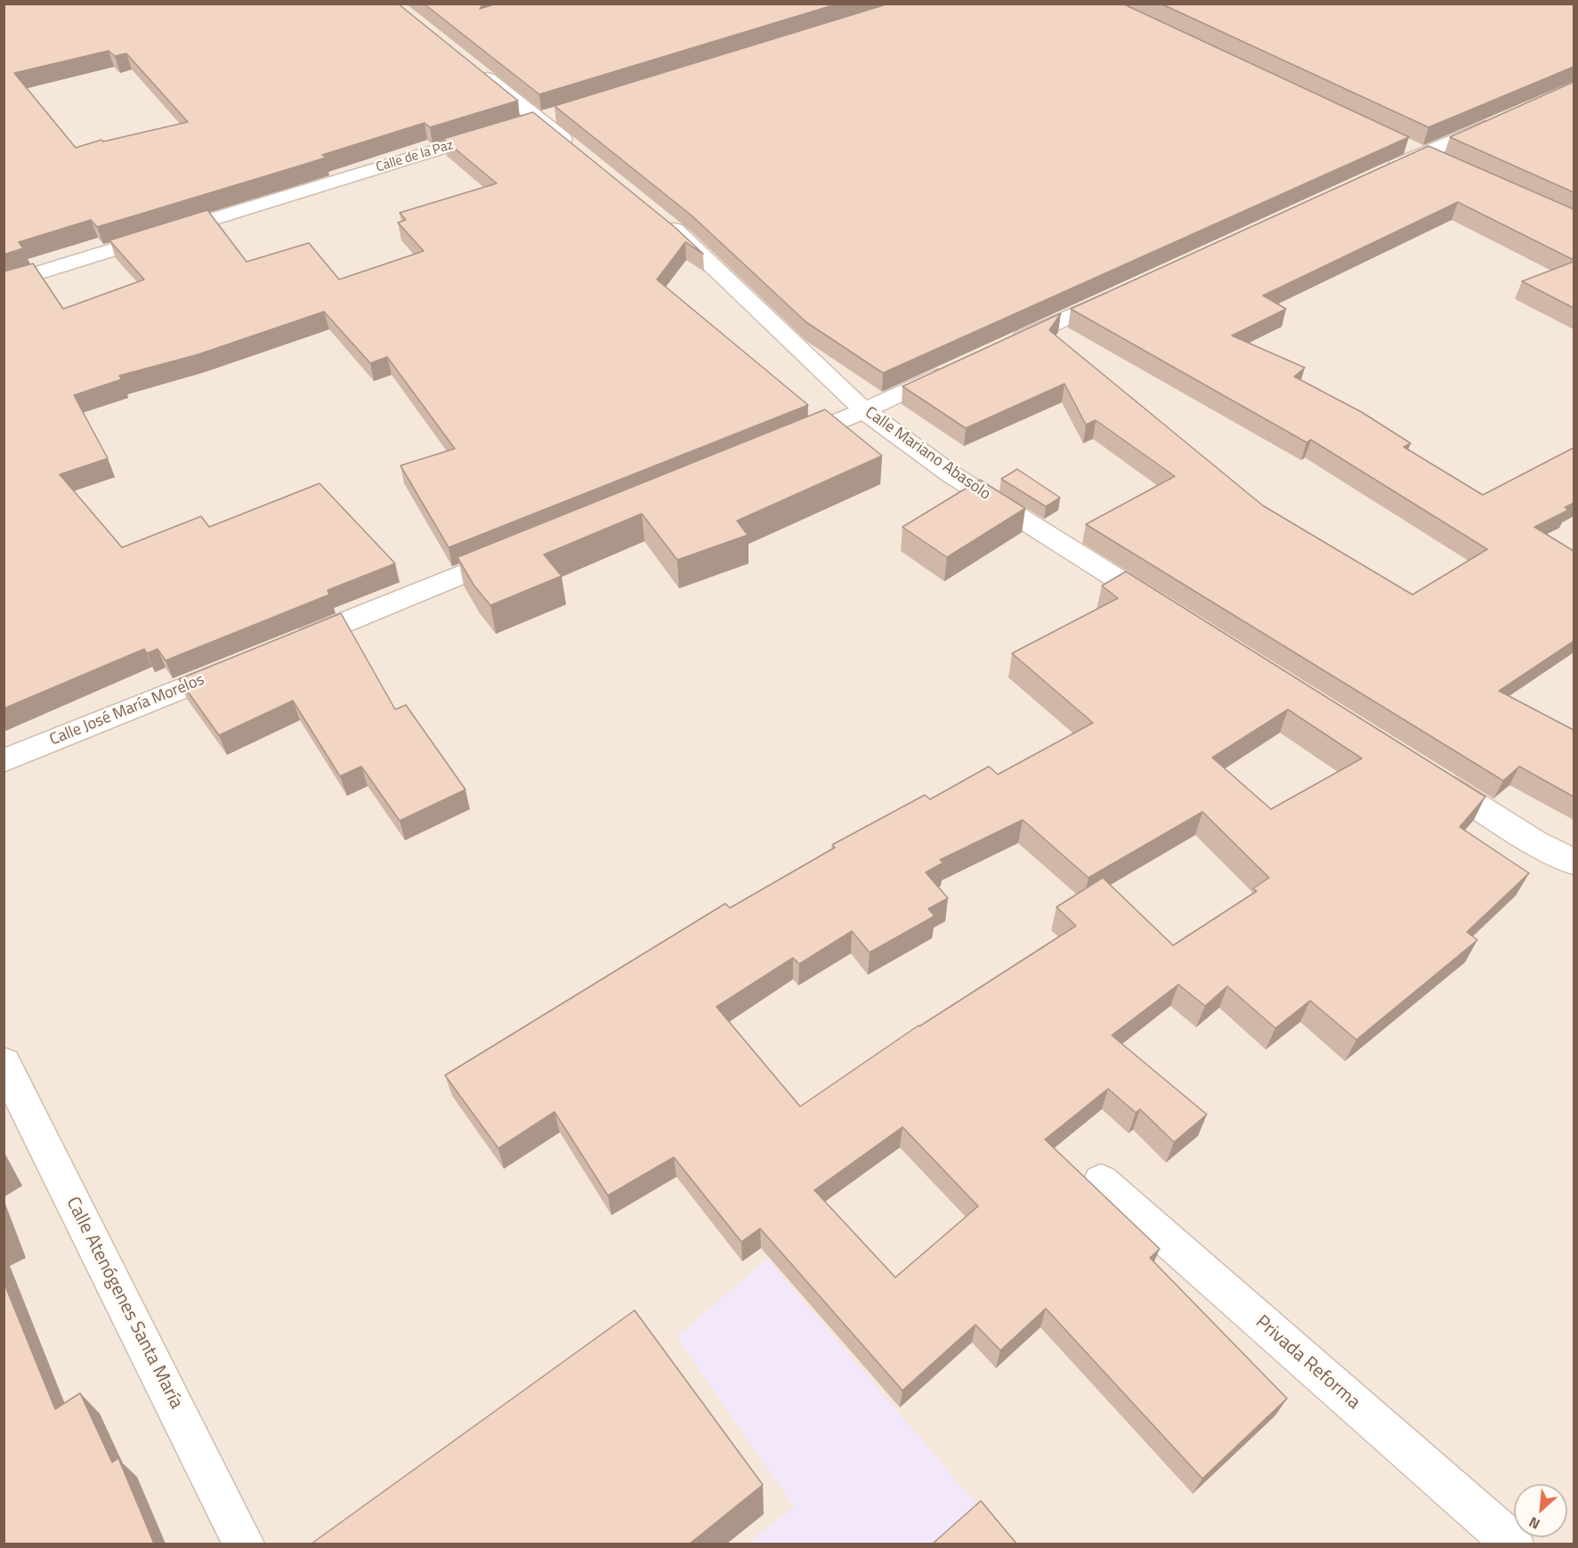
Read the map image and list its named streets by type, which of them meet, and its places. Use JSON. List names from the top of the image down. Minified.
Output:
{"streets":{"street":["Calle de la Paz","Calle Mariano Abasolo","Calle José María Morelos","Calle Atenógenes Santa María","Privada Reforma"]},"north":"bottom left"}
